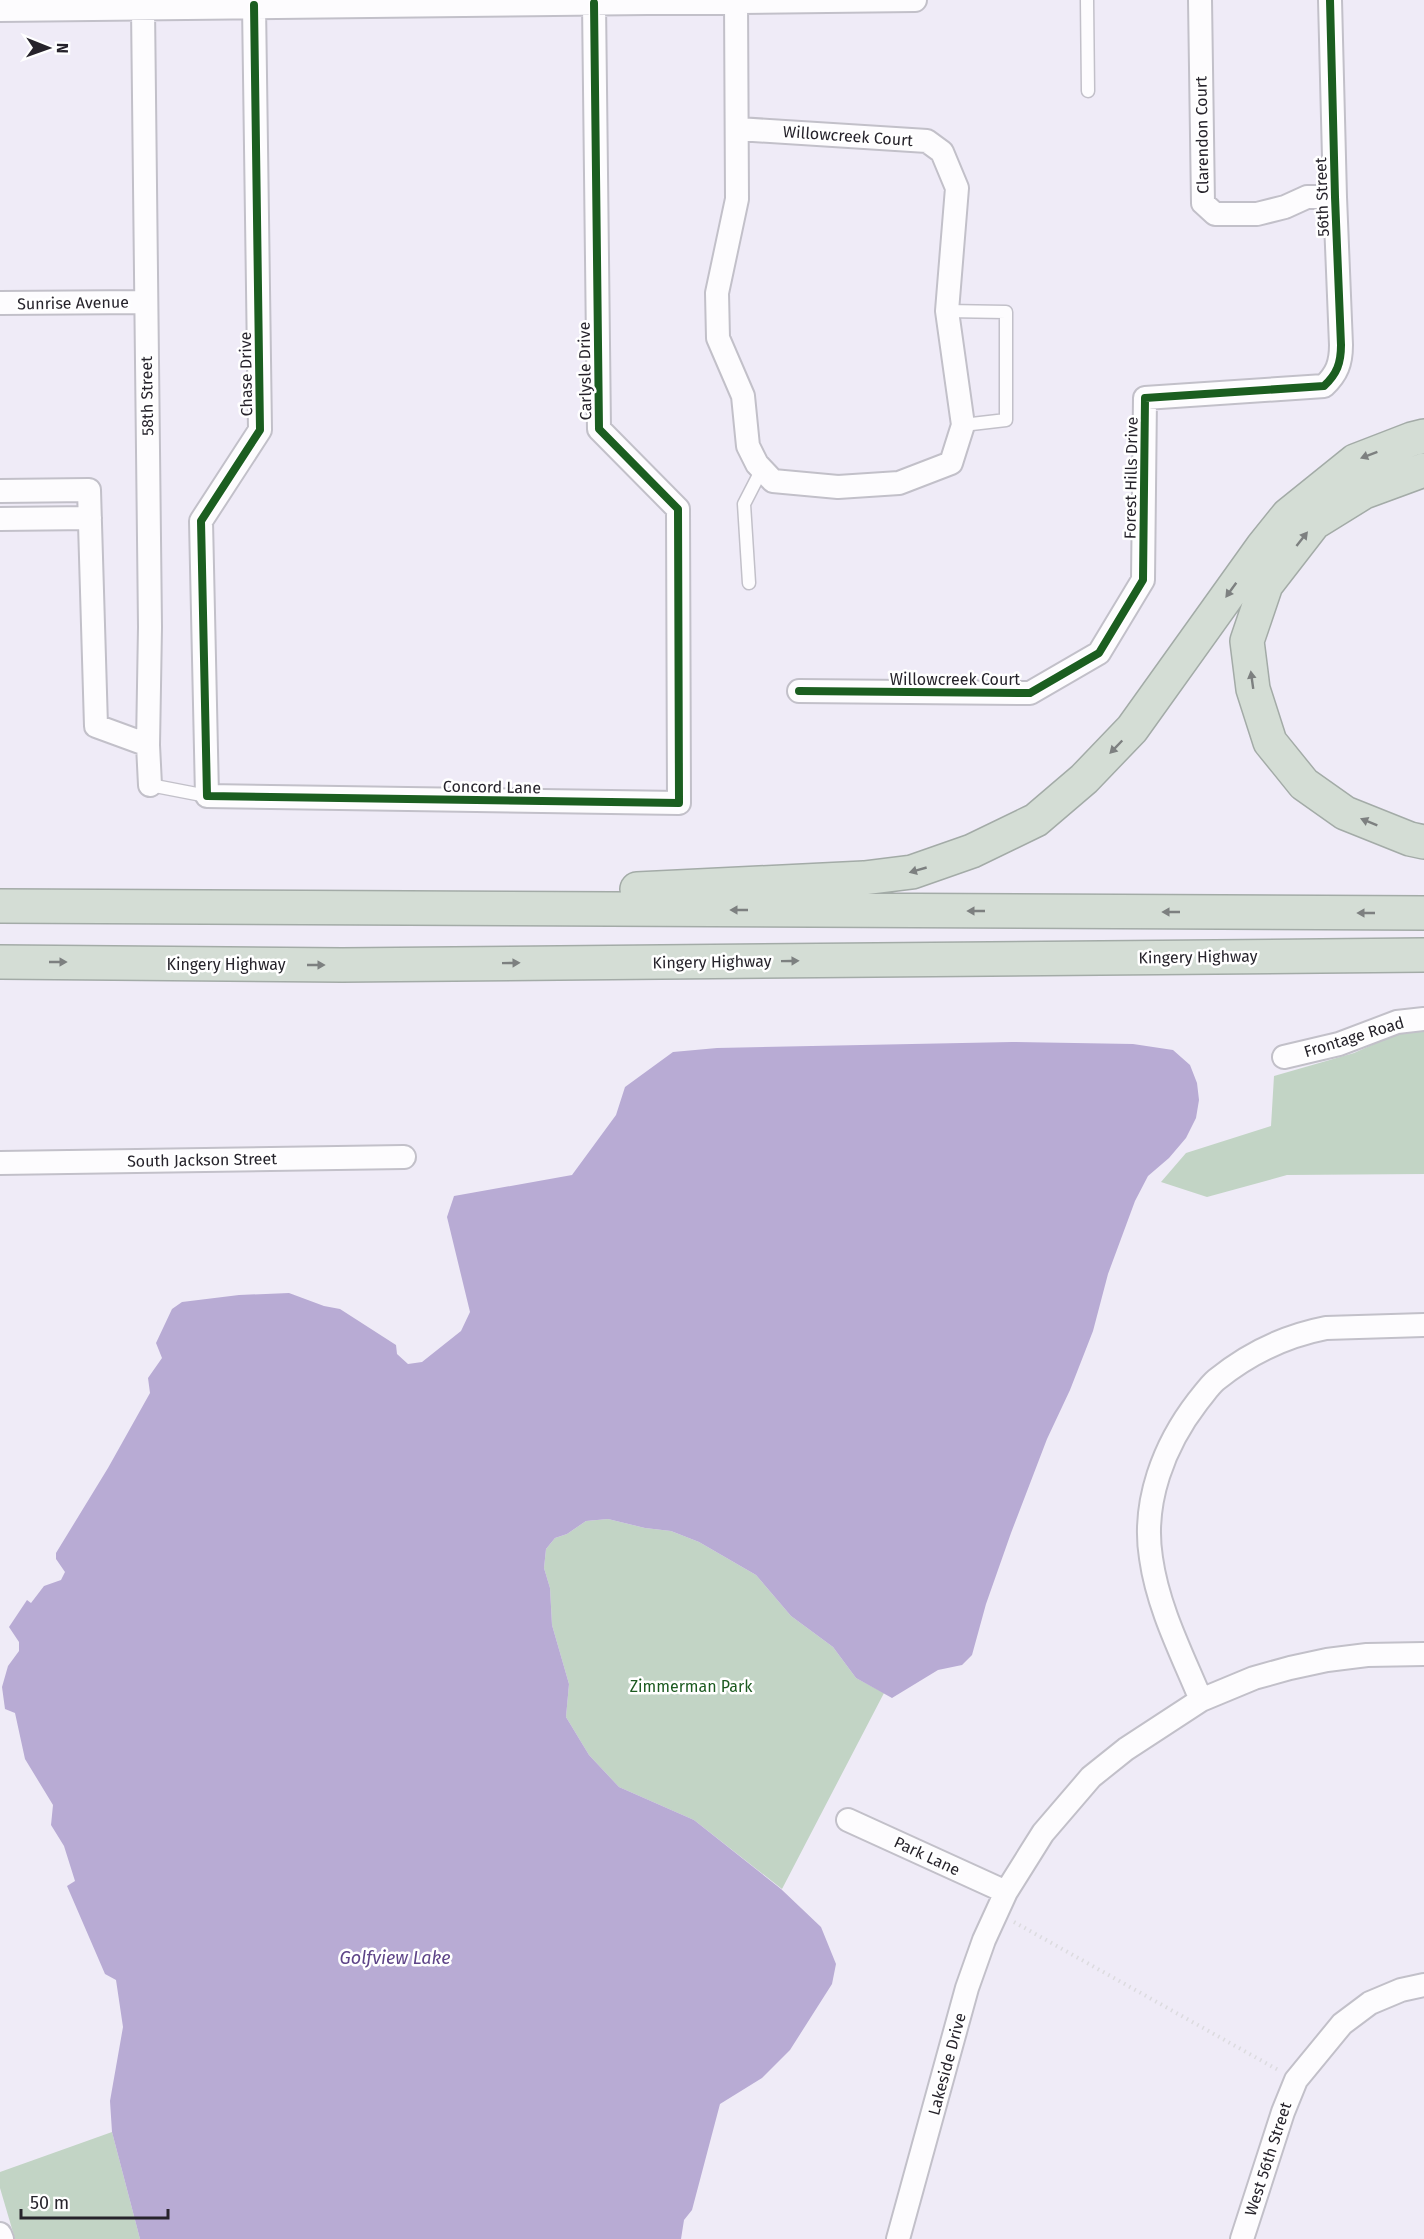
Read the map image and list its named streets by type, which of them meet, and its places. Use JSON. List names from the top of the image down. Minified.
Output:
{"streets":{"highway":["Kingery Highway"],"street":["Clarendon Court","Willowcreek Court","56th Street","Sunrise Avenue","Carlysle Drive","Chase Drive","58th Street","Forest Hills Drive","Concord Lane","Frontage Road","South Jackson Street","Park Lane","Lakeside Drive","West 56th Street"]},"crossings":[["Clarendon Court","56th Street"],["Willowcreek Court","Forest Hills Drive"],["56th Street","Forest Hills Drive"],["Sunrise Avenue","58th Street"],["Carlysle Drive","Concord Lane"],["Chase Drive","Concord Lane"],["Park Lane","Lakeside Drive"]],"water":["Golfview Lake"],"parks":["Zimmerman Park"],"scale_bar":"50 m","north":"right"}
